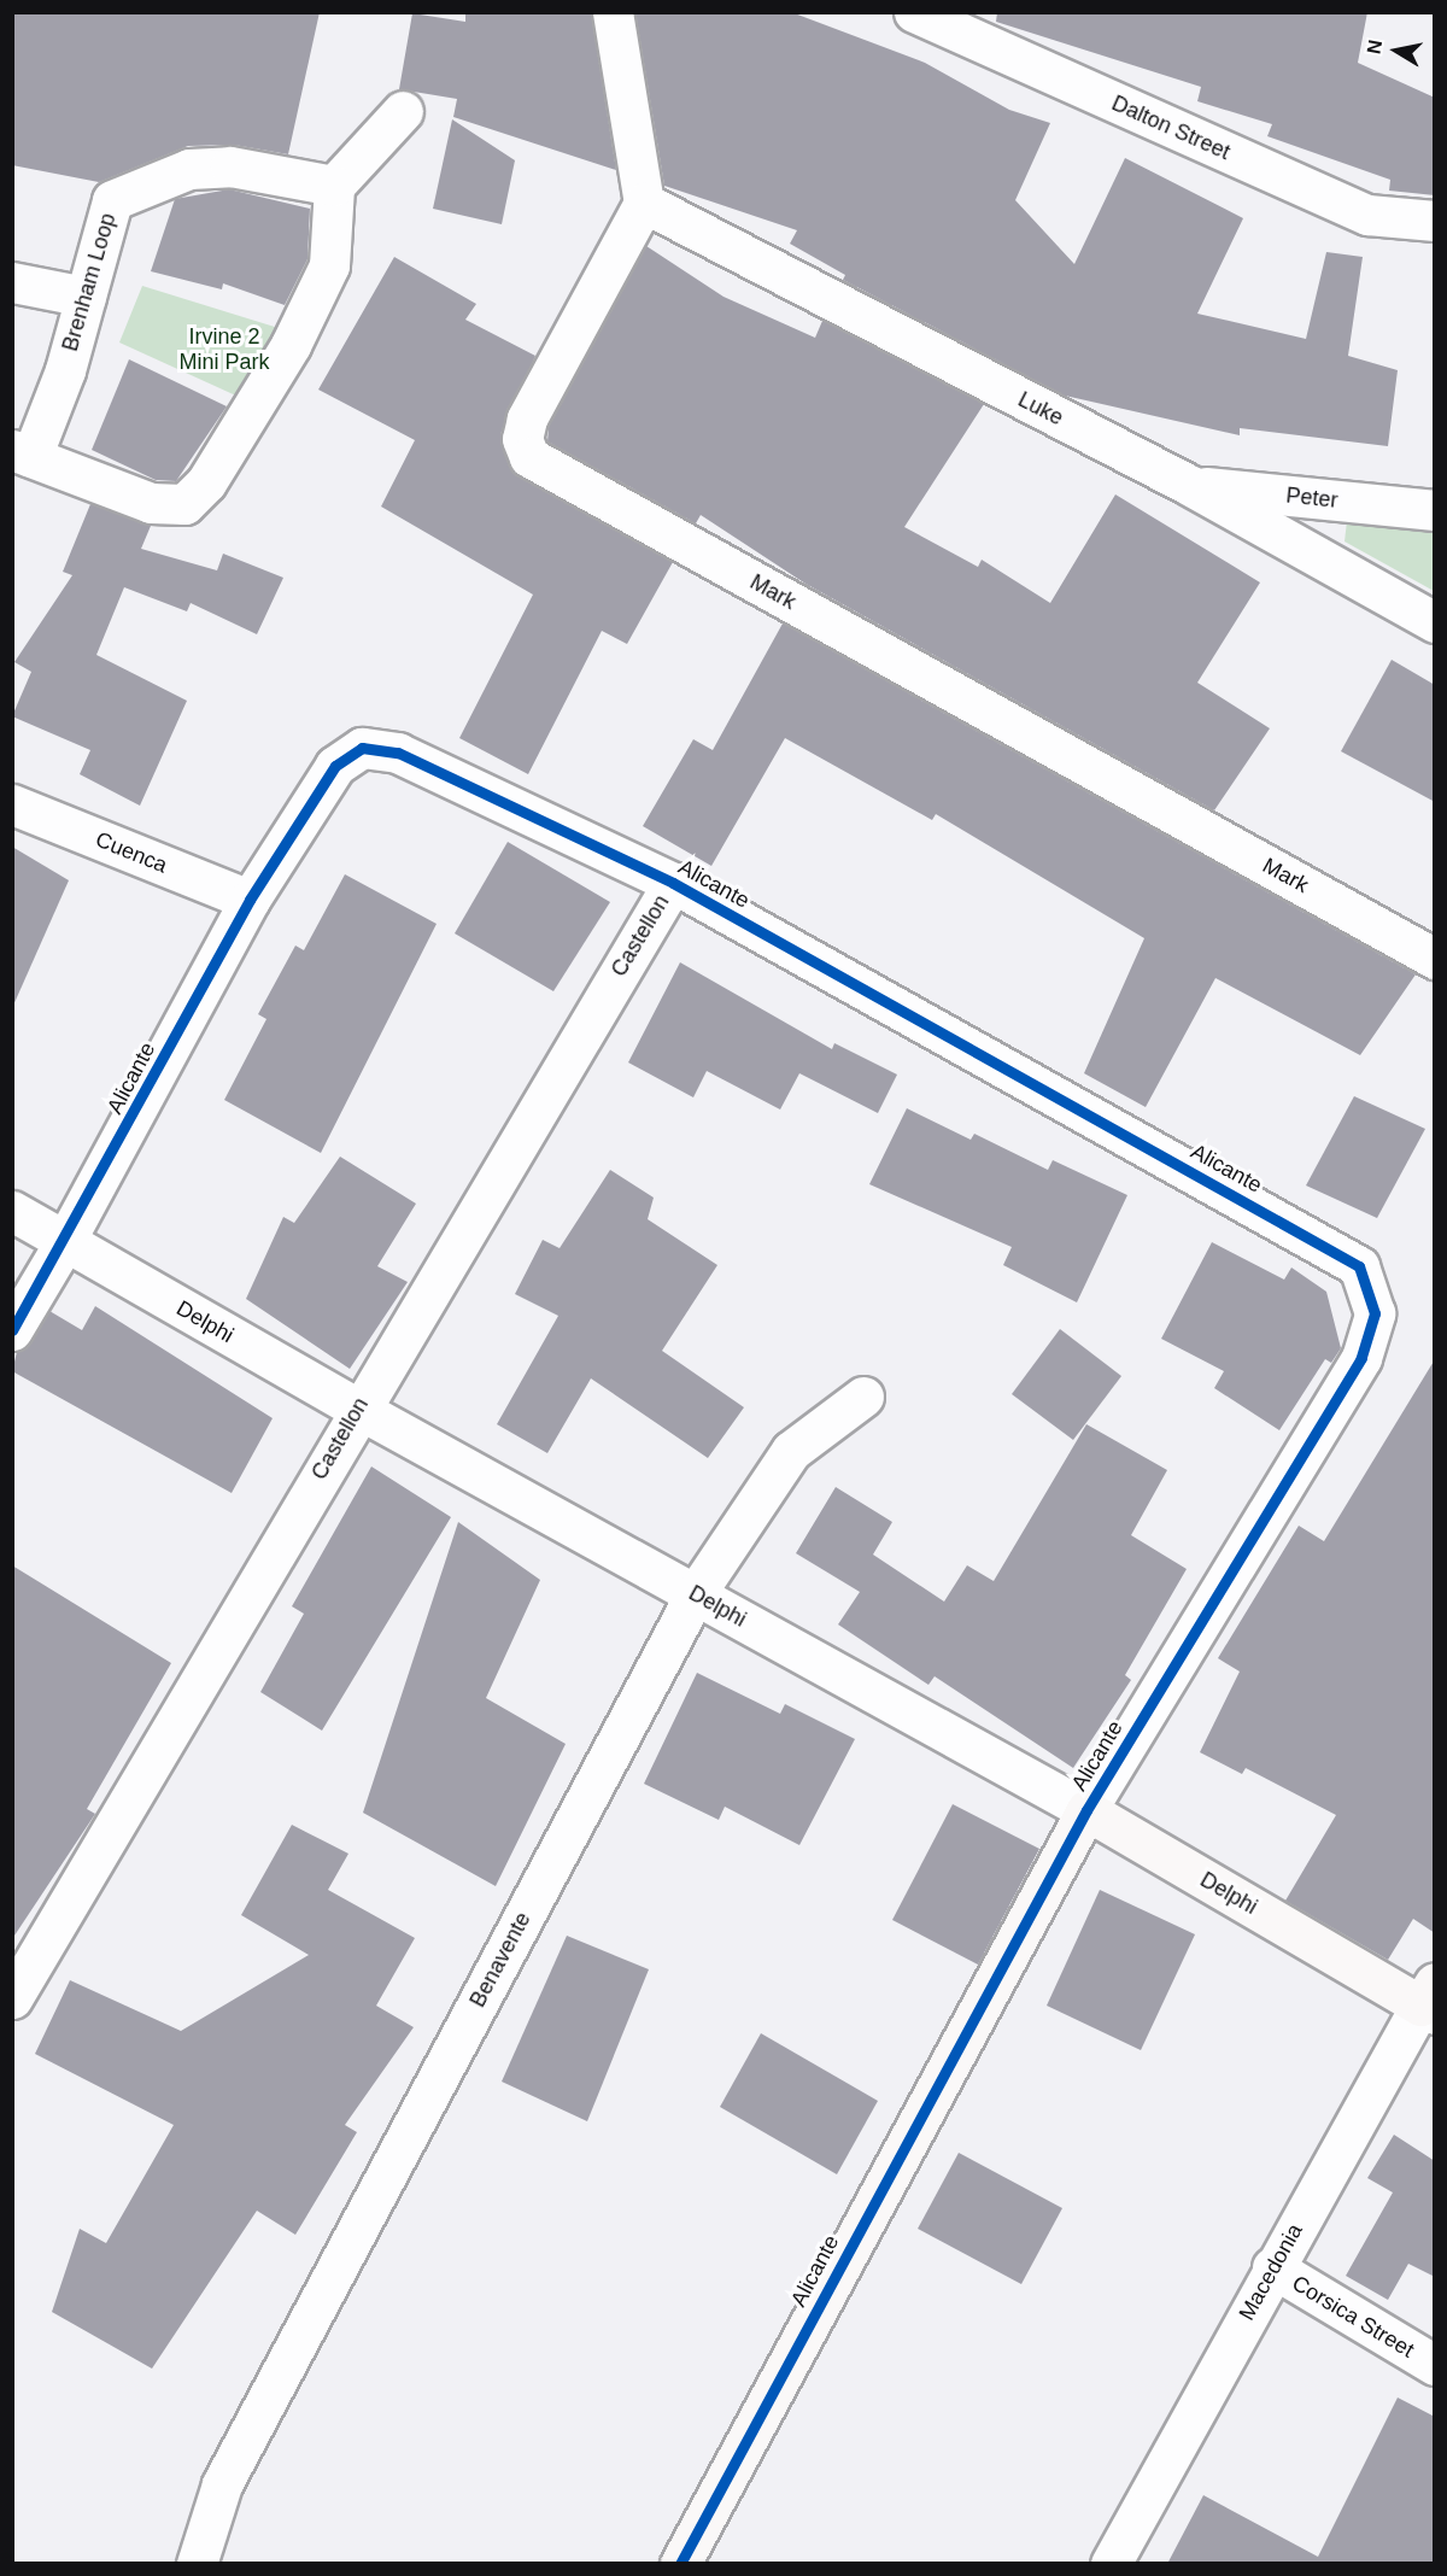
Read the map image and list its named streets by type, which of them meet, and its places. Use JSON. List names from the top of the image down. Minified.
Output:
{"streets":{"street":["Dalton Street","Brenham Loop","Luke","Peter","Mark","Cuenca","Alicante","Castellon","Delphi","Benavente","Macedonia","Corsica Street"]},"crossings":[["Luke","Peter"],["Luke","Mark"],["Cuenca","Alicante"],["Alicante","Castellon"],["Alicante","Delphi"],["Castellon","Delphi"],["Delphi","Benavente"],["Delphi","Macedonia"],["Macedonia","Corsica Street"]],"parks":["Irvine 2 Mini Park"],"north":"left"}
